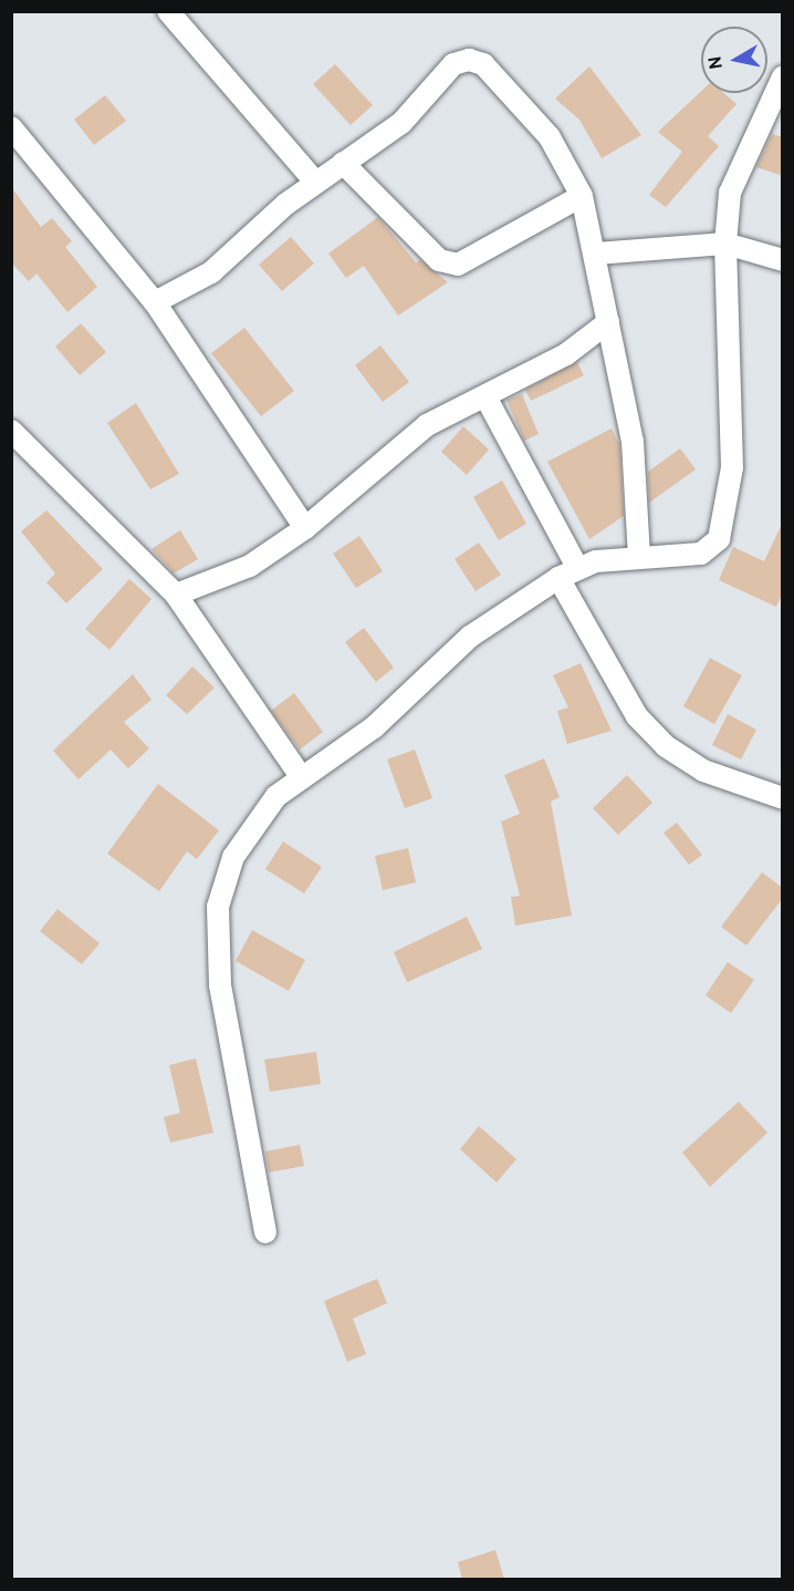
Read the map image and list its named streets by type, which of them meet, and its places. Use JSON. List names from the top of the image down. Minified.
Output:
{"north":"left"}
